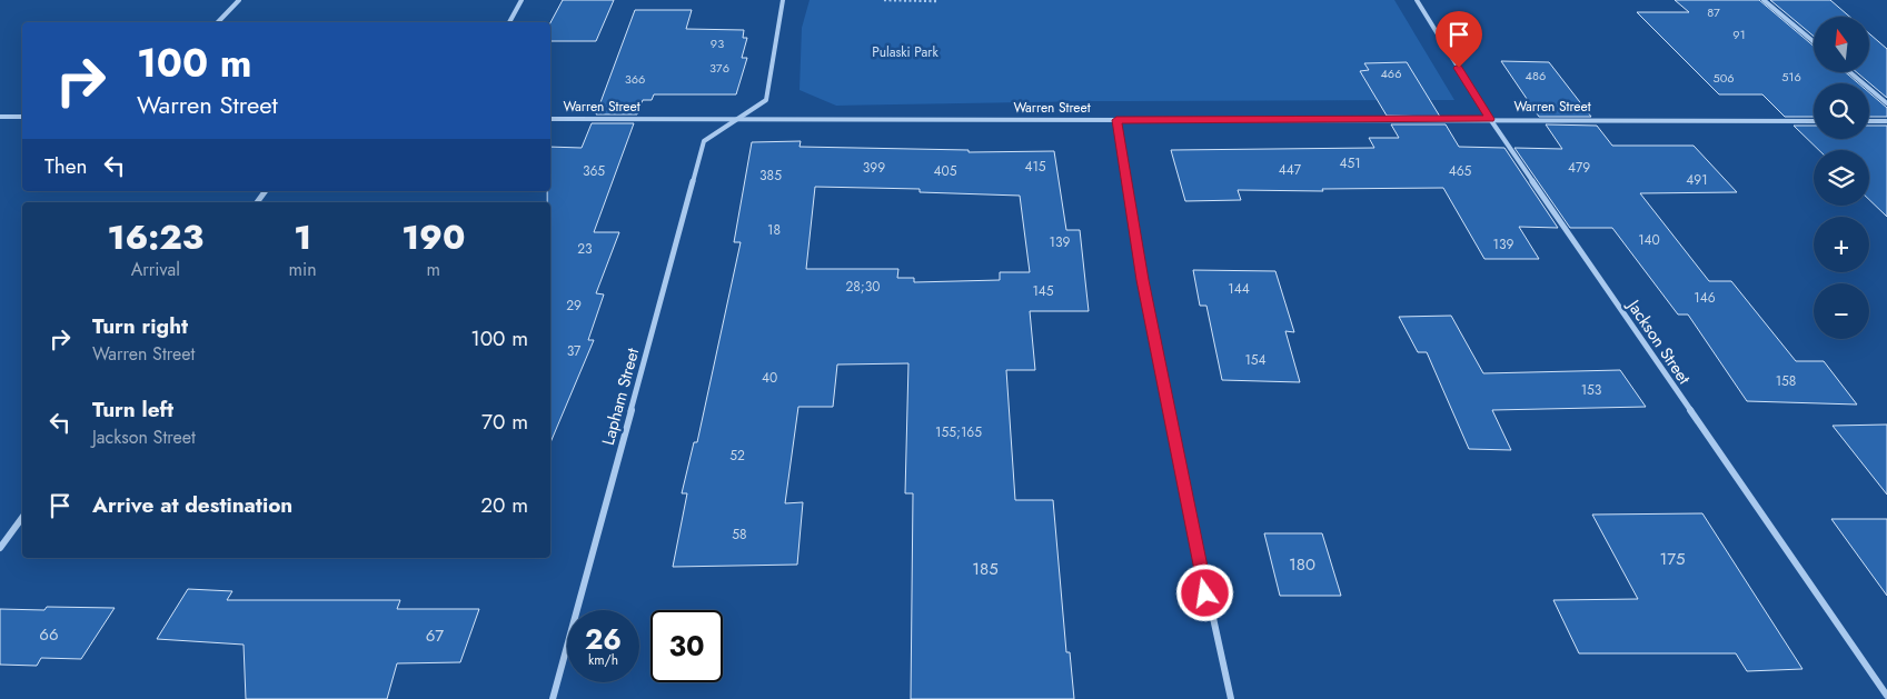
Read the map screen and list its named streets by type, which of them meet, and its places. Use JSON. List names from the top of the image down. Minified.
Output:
{"streets":{"street":["Warren Street","Jackson Street","Lapham Street"]},"crossings":[["Warren Street","Jackson Street"],["Warren Street","Lapham Street"]],"parks":["Pulaski Park"],"house_numbers":["87","91","93","376","466","486","516","506","366","451","415","399","479","447","365","405","465","385","491","18","140","139","139","23","28;30","144","145","146","29","37","154","40","158","153","155;165","52","58","175","180","185","66","67"],"north":"top","page":{"map_buttons":["+","−"],"turn":["100 m","Warren Street"],"then":"Then","eta":["16:23","Arrival","1","min","190","m"],"list":[{"name":"Turn right","note":"Warren Street","value":"100 m"},{"name":"Turn left","note":"Jackson Street","value":"70 m"},{"name":"Arrive at destination","value":"20 m"}],"speed":"26 km/h","limit":"30"}}
